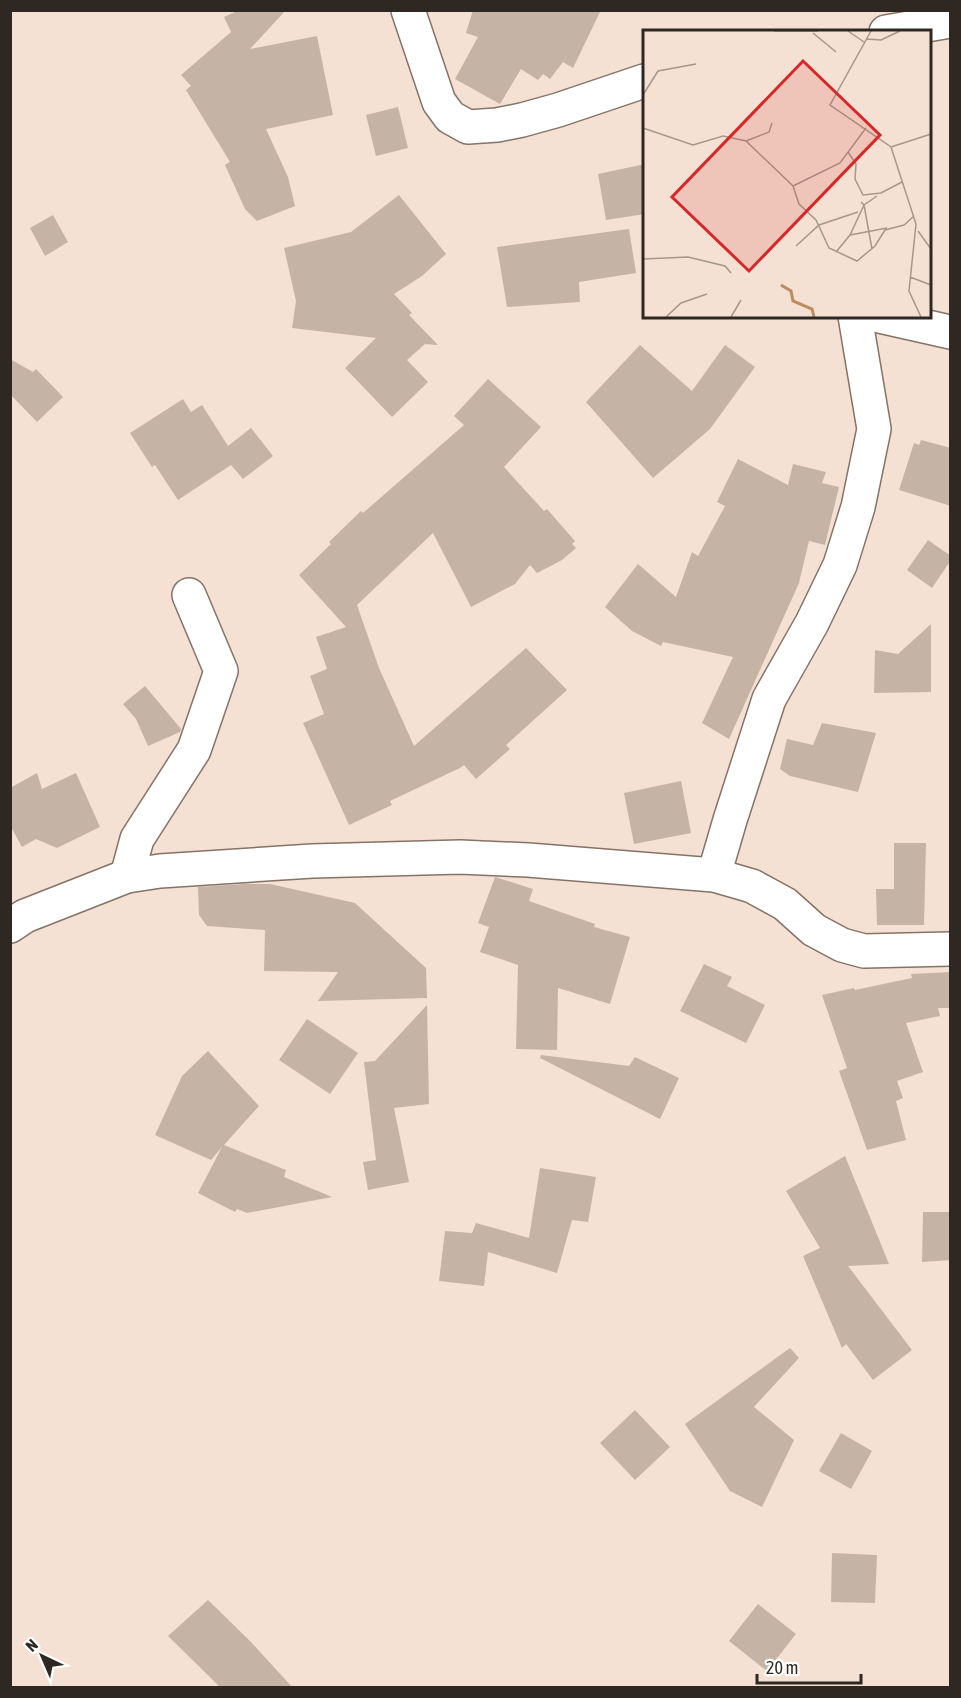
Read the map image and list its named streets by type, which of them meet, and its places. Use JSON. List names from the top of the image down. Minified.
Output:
{"scale_bar":"20 m","north":"top left"}
